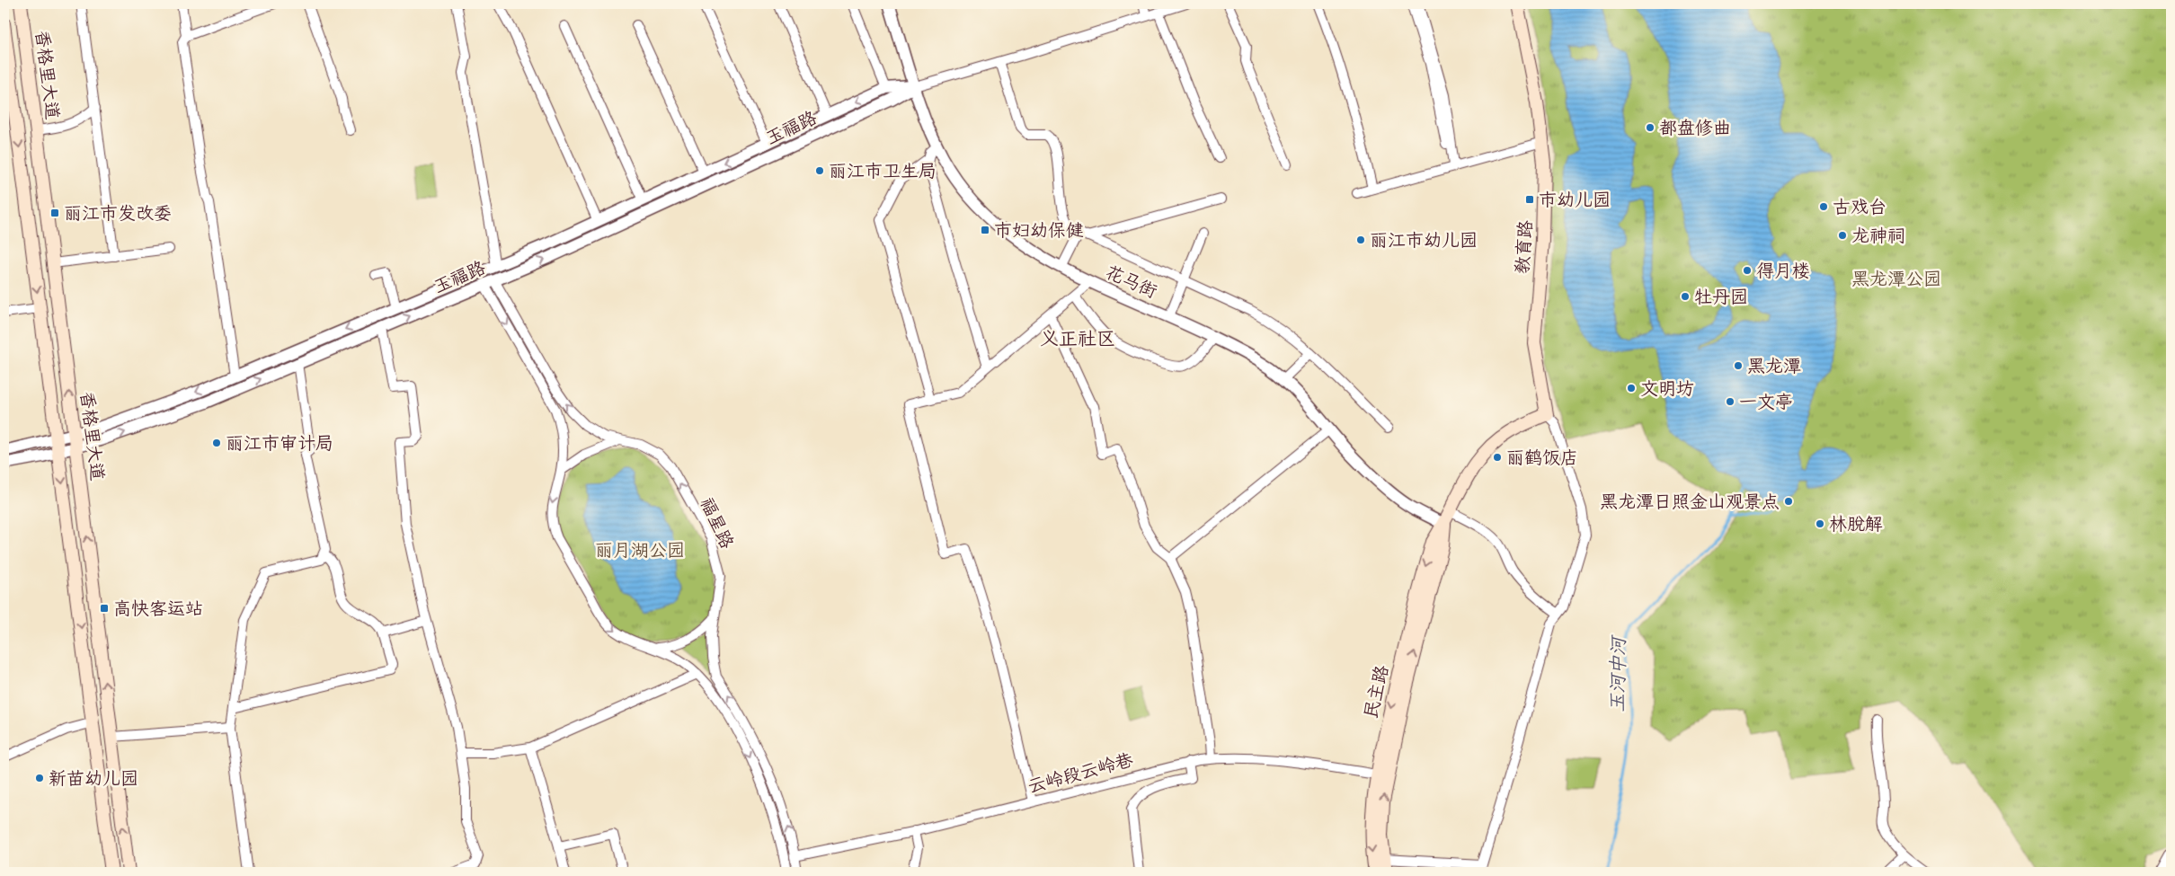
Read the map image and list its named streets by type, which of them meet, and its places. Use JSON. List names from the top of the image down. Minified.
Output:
{"streets":{"main road":["香格里大道","教育路","民主路"],"street":["玉福路","花马街","福星路","云岭段云岭巷"]},"crossings":[["香格里大道","玉福路"],["玉福路","花马街"],["玉福路","福星路"],["教育路","民主路"],["花马街","民主路"],["福星路","云岭段云岭巷"],["民主路","云岭段云岭巷"]],"districts":["义正社区"],"water":["玉河中河"],"parks":["黑龙潭公园","丽月湖公园"],"places":{"other":["都盘修曲","丽江市卫生局","古戏台","龙神祠","丽江市幼儿园","得月楼","牡丹园","黑龙潭","文明坊","一文亭","丽江市审计局","丽鹤饭店","黑龙潭日照金山观景点","林脱解","新苗幼儿园"],"transit":["市幼儿园","丽江市发改委","市妇幼保健","高快客运站"]}}
